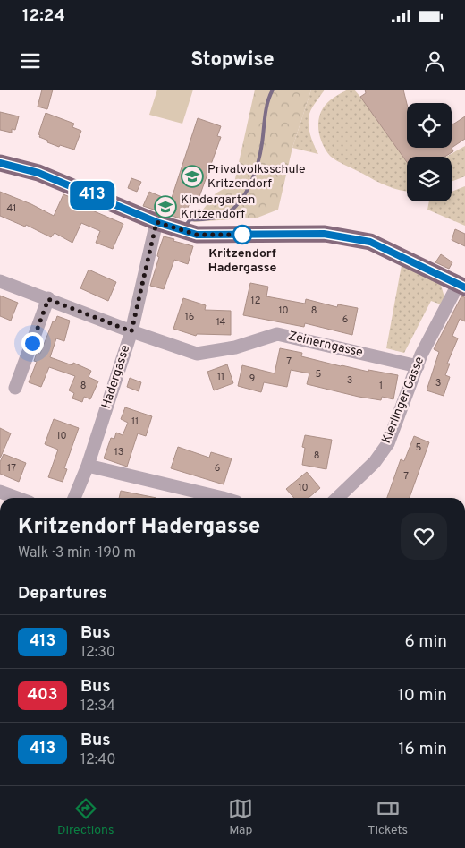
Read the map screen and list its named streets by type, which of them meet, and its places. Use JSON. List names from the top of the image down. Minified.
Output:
{"streets":{"street":["Zeinerngasse","Hadergasse","Kierlinger Gasse"]},"crossings":[["Zeinerngasse","Hadergasse"],["Zeinerngasse","Kierlinger Gasse"]],"places":{"school or university":["Privatvolksschule Kritzendorf","Kindergarten Kritzendorf"],"other":["Kritzendorf Hadergasse"]},"lines":["bus line 413"],"house_numbers":["41","12","10","8","16","6","14","7","5","11","9","3","3","8","1","11","10","5","13","8","17","6","7","10"],"page":{"status":"12:24","header":"Stopwise","on_map":"413","heading":[["Kritzendorf Hadergasse","Walk · 3 min · 190 m"],"Departures"],"list":[{"mark":"413","name":"Bus","note":"12:30","value":"6 min"},{"mark":"403","name":"Bus","note":"12:34","value":"10 min"},{"mark":"413","name":"Bus","note":"12:40","value":"16 min"}],"tabs":["Directions","Map","Tickets"]}}
